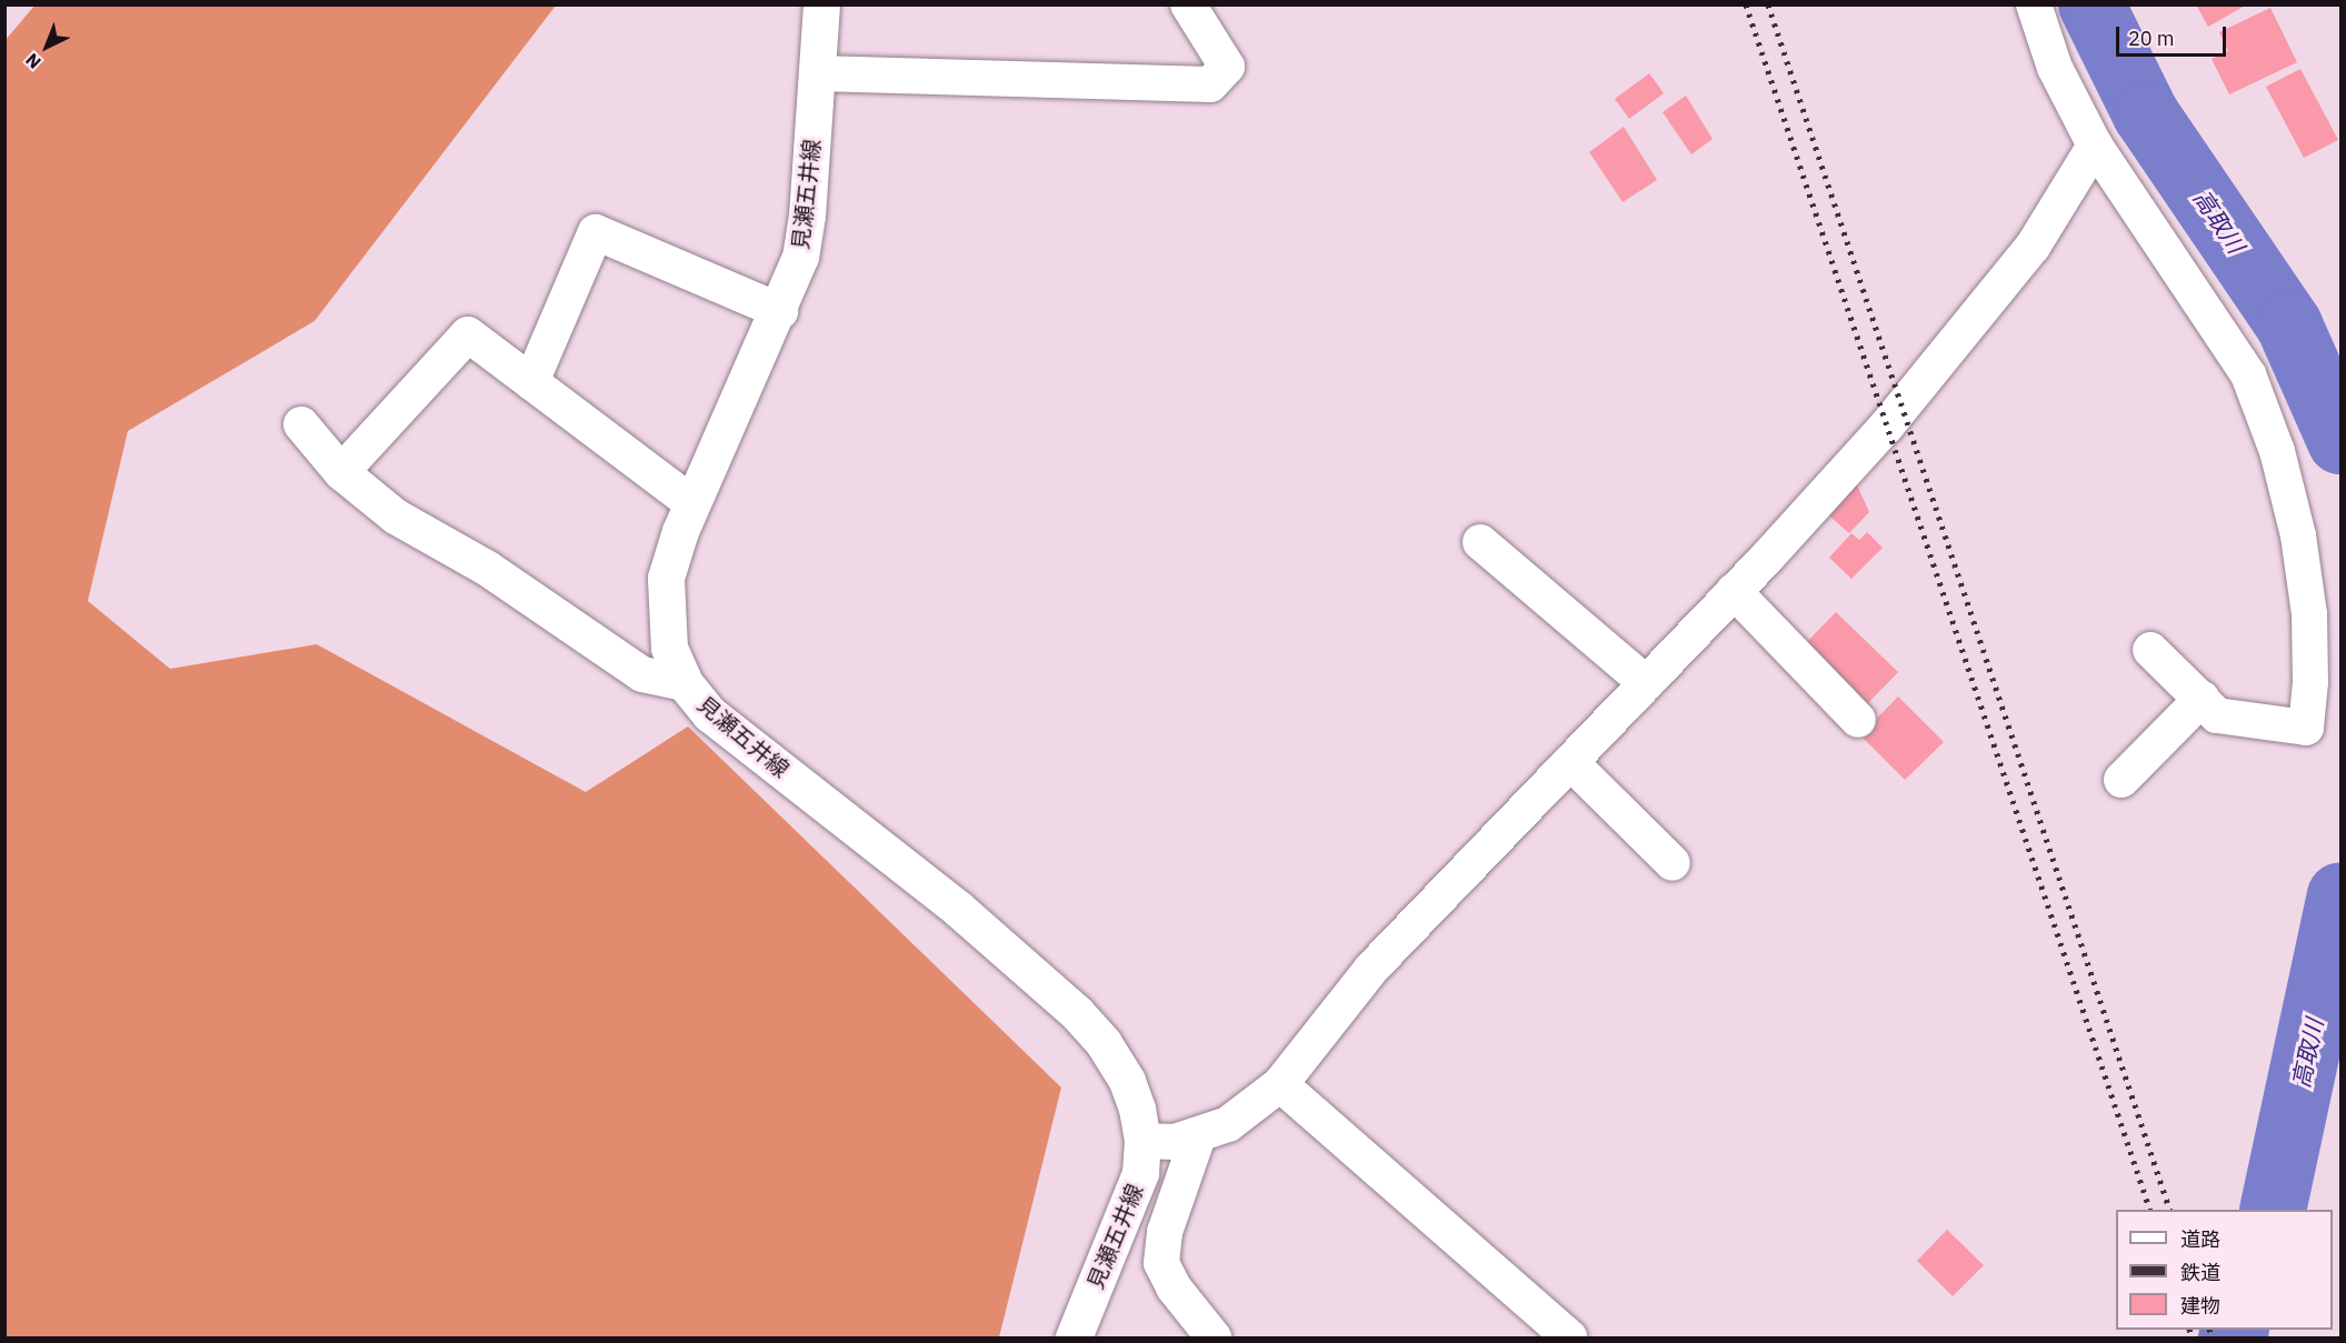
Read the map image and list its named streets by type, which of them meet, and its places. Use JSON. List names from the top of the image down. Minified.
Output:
{"streets":{"main road":["見瀬五井線"]},"water":["高取川"],"legend":["道路","鉄道","建物"],"scale_bar":"20 m","north":"bottom left"}
